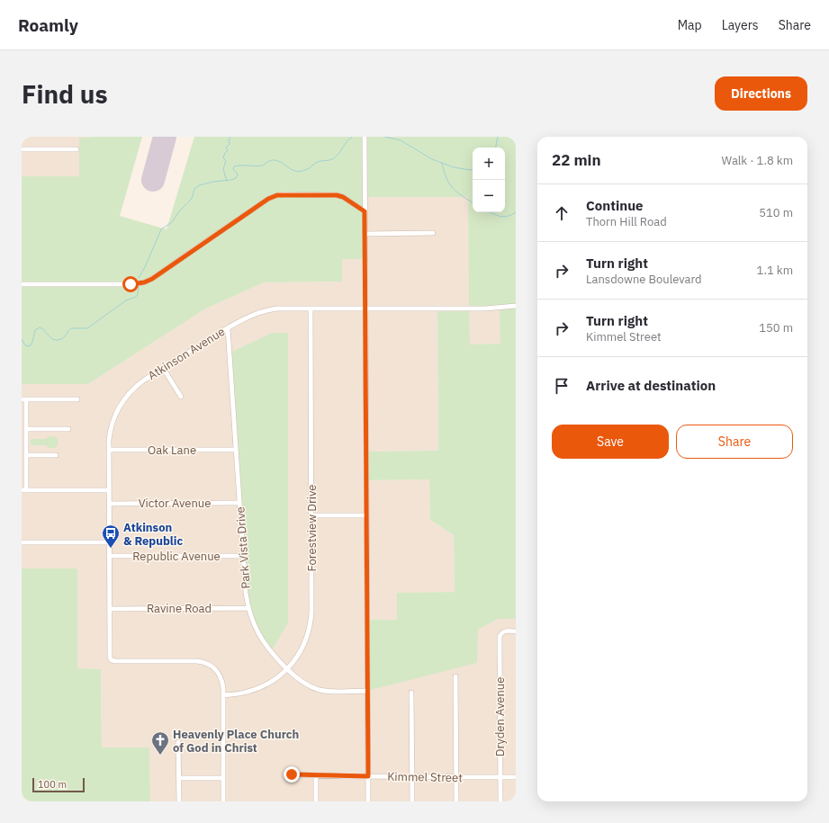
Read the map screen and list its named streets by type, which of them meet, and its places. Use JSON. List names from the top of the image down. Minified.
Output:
{"streets":{"street":["Atkinson Avenue","Oak Lane","Victor Avenue","Forestview Drive","Park Vista Drive","Republic Avenue","Ravine Road","Dryden Avenue","Kimmel Street"]},"crossings":[["Atkinson Avenue","Oak Lane"],["Atkinson Avenue","Victor Avenue"],["Atkinson Avenue","Forestview Drive"],["Atkinson Avenue","Park Vista Drive"],["Atkinson Avenue","Republic Avenue"],["Atkinson Avenue","Ravine Road"],["Oak Lane","Park Vista Drive"],["Victor Avenue","Park Vista Drive"],["Forestview Drive","Park Vista Drive"],["Park Vista Drive","Republic Avenue"],["Park Vista Drive","Ravine Road"],["Dryden Avenue","Kimmel Street"]],"places":{"bus stop":["Atkinson & Republic"],"church":["Heavenly Place Church of God in Christ"]},"scale_bar":"100 m","page":{"header":"Roamly","nav":["Map","Layers","Share"],"buttons":["Directions",["Save","Share"]],"title":"Find us","heading":["22 min","Walk · 1.8 km"],"map_buttons":["+","−"],"list":[["Continue","Thorn Hill Road","510 m"],["Turn right","Lansdowne Boulevard","1.1 km"],["Turn right","Kimmel Street","150 m"],"Arrive at destination"],"scale":"100 m"}}
